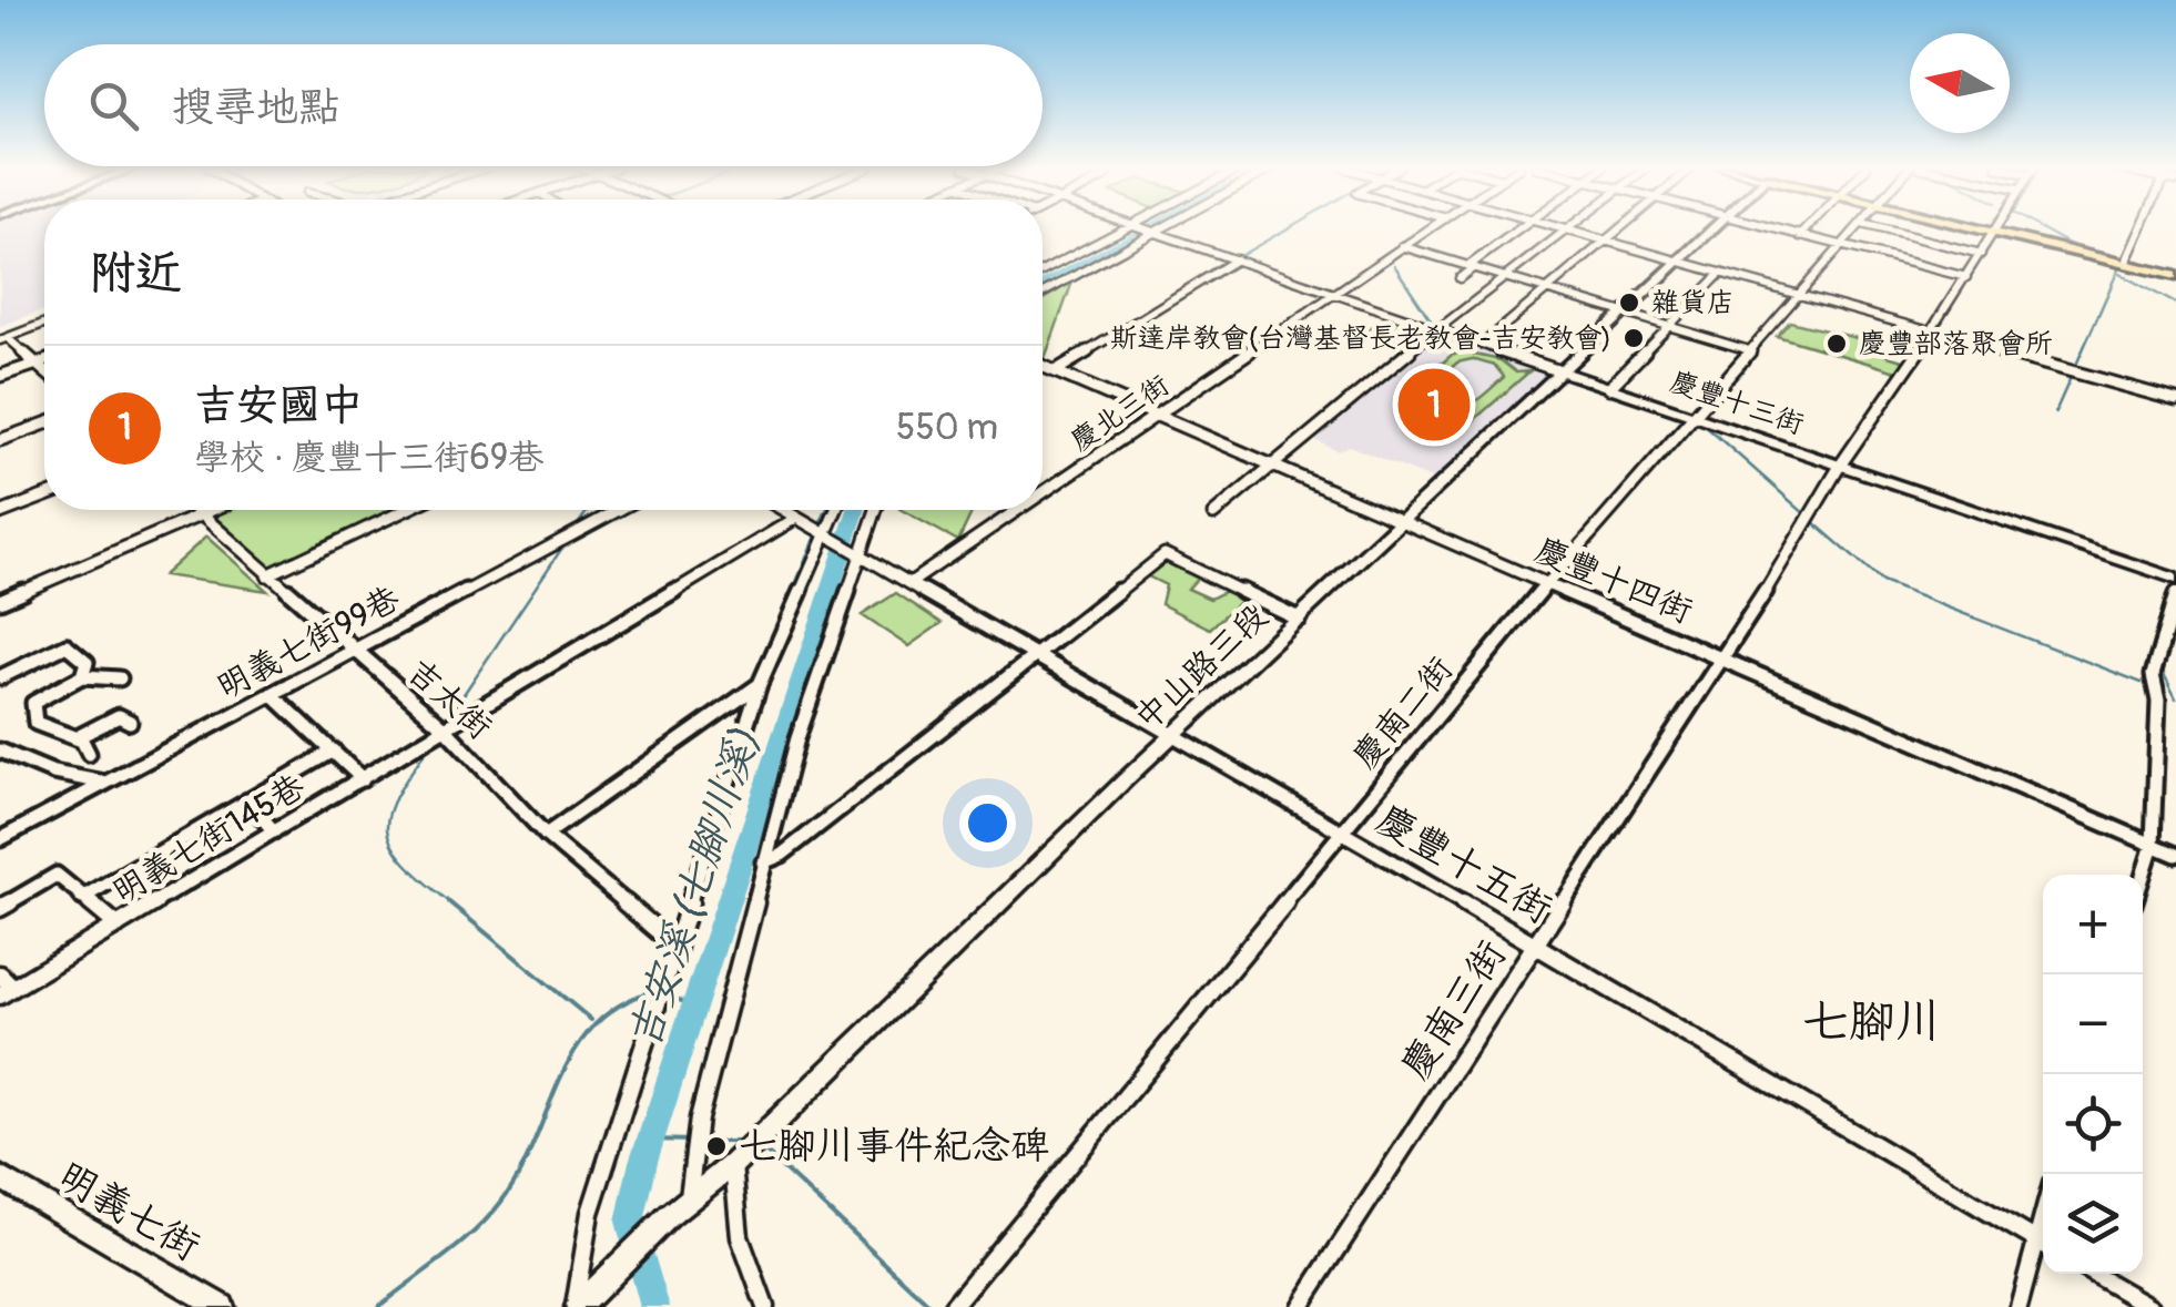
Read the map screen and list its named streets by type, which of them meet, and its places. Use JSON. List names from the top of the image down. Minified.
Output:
{"streets":{"street":["慶豐十三街","慶北三街","慶豐十四街","明義七街99巷","中山路三段","吉太街","慶南二街","明義七街145巷","慶豐十五街","慶南三街","明義七街"]},"crossings":[["慶豐十三街","慶北三街"],["慶豐十三街","中山路三段"],["慶豐十三街","慶南二街"],["慶豐十三街","慶南三街"],["慶北三街","慶豐十四街"],["慶北三街","慶豐十五街"],["慶豐十四街","中山路三段"],["慶豐十四街","慶南二街"],["慶豐十四街","慶南三街"],["明義七街99巷","吉太街"],["中山路三段","慶豐十五街"],["吉太街","明義七街145巷"],["慶南二街","慶豐十五街"],["明義七街145巷","慶豐十五街"],["慶豐十五街","慶南三街"]],"districts":["七腳川"],"water":["吉安溪 (七腳川溪)"],"places":["雜貨店","斯達岸教會(台灣基督長老教會-吉安教會)","慶豐部落聚會所","七腳川事件紀念碑"],"north":"left","page":{"search":"搜尋地點","heading":"附近","list":[{"mark":"1","name":"吉安國中","note":"學校 · 慶豐十三街69巷","value":"550 m"}],"pins":"1","map_buttons":["+","−"]}}
